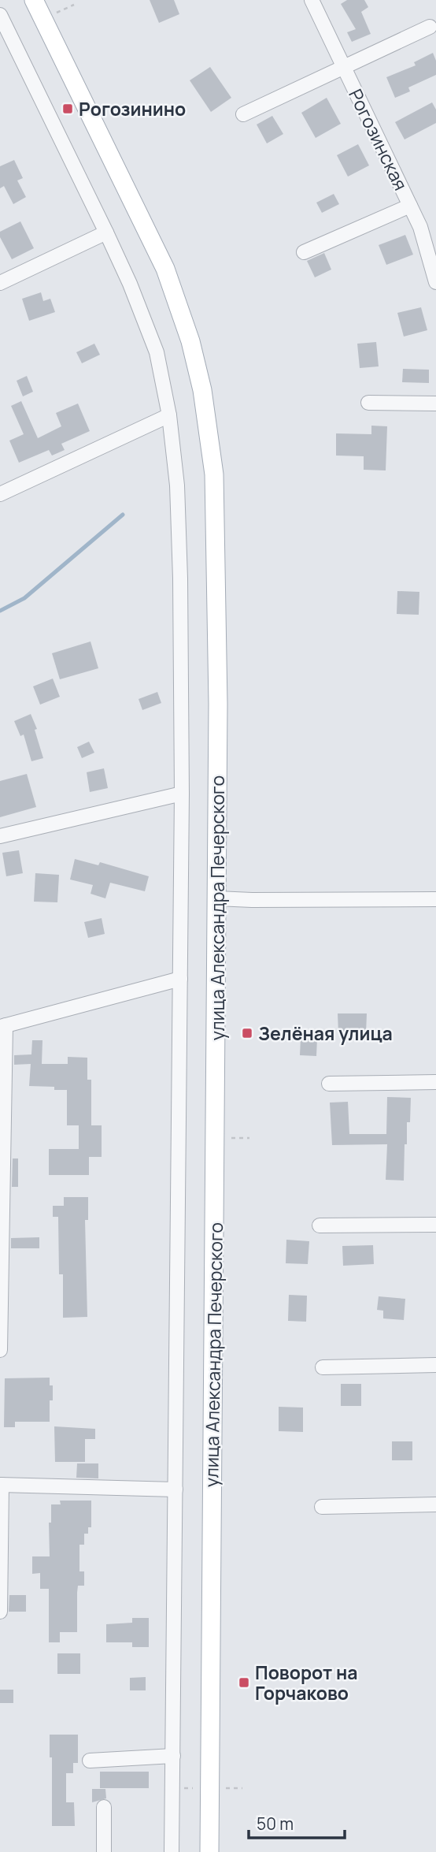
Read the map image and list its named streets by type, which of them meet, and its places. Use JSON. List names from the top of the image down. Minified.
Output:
{"streets":{"main road":["улица Александра Печерского"],"street":["Рогозинская"]},"places":{"transit":["Рогозинино","Зелёная улица","Поворот на Горчаково"]},"scale_bar":"50 m"}
